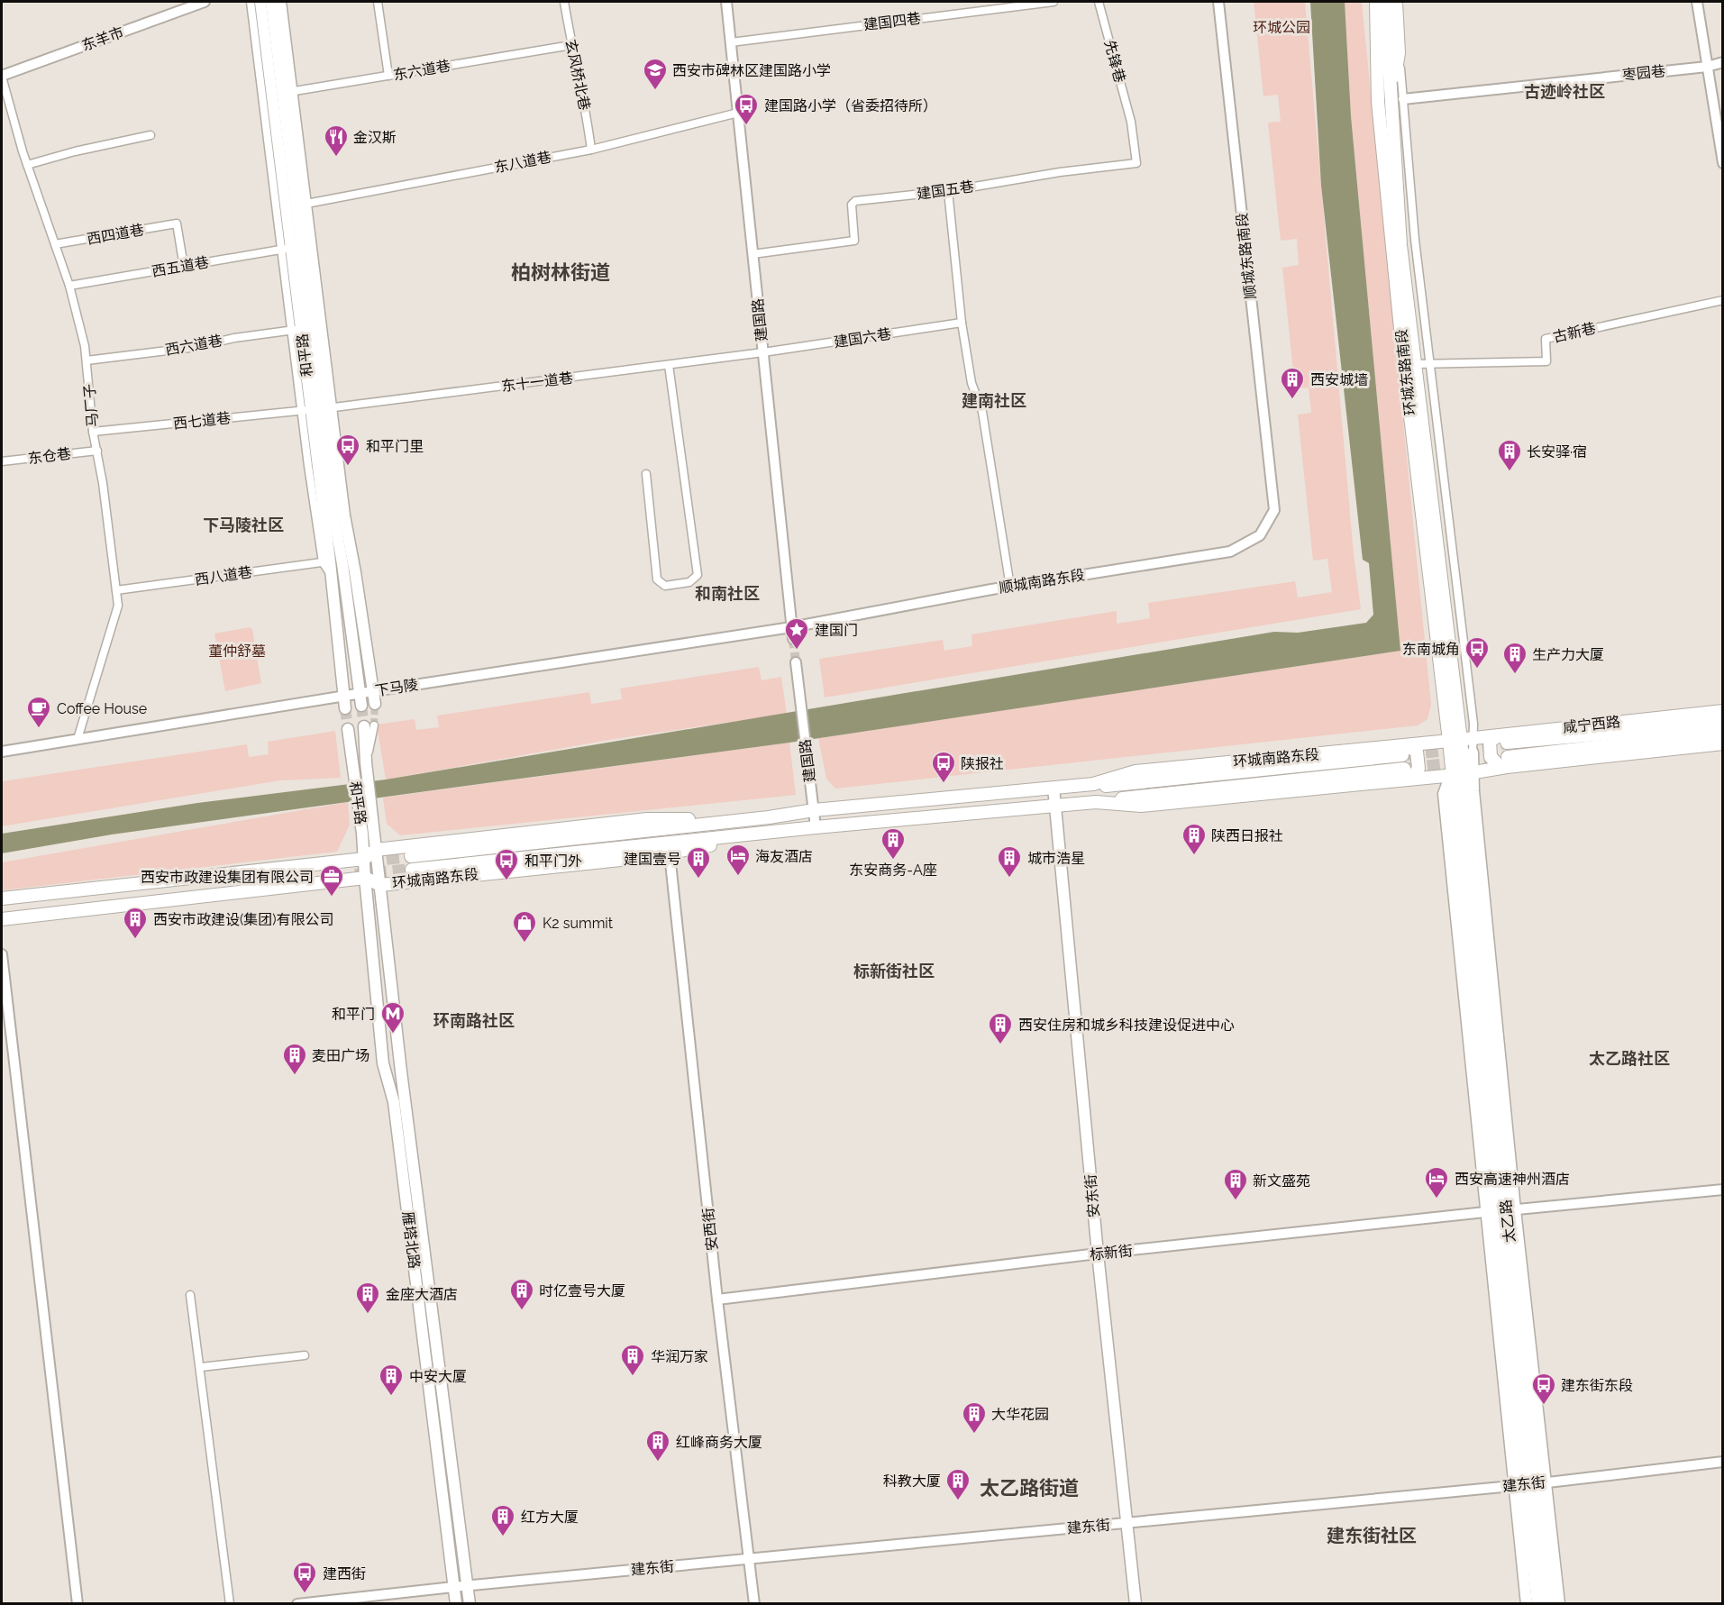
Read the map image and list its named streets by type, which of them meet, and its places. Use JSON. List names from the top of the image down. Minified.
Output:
{"streets":{"main road":["和平路","环城东路南段","咸宁西路","环城南路东段","安东街","太乙路","雁塔北路"],"street":["建国四巷","东羊市","先锋巷","东六道巷","枣园巷","玄风桥北巷","东八道巷","建国五巷","西四道巷","顺城东路南段","西五道巷","建国路","古新巷","建国六巷","西六道巷","东十一道巷","马厂子","西七道巷","东仓巷","西八道巷","顺城南路东段","下马陵","安西街","标新街","建东街"]},"crossings":[["建国四巷","建国路"],["东羊市","马厂子"],["先锋巷","建国五巷"],["东六道巷","玄风桥北巷"],["东六道巷","和平路"],["枣园巷","环城东路南段"],["玄风桥北巷","东八道巷"],["东八道巷","建国路"],["建国五巷","建国路"],["西四道巷","西五道巷"],["西四道巷","马厂子"],["顺城东路南段","顺城南路东段"],["西五道巷","和平路"],["西五道巷","马厂子"],["建国路","建国六巷"],["建国路","东十一道巷"],["建国路","顺城南路东段"],["建国路","下马陵"],["建国路","环城南路东段"],["古新巷","环城东路南段"],["建国六巷","东十一道巷"],["西六道巷","和平路"],["西六道巷","马厂子"],["和平路","东十一道巷"],["和平路","西七道巷"],["和平路","西八道巷"],["和平路","下马陵"],["和平路","环城南路东段"],["和平路","雁塔北路"],["环城东路南段","咸宁西路"],["环城东路南段","环城南路东段"],["环城东路南段","太乙路"],["东十一道巷","西七道巷"],["马厂子","西七道巷"],["马厂子","东仓巷"],["马厂子","西八道巷"],["马厂子","下马陵"],["顺城南路东段","下马陵"],["咸宁西路","环城南路东段"],["咸宁西路","太乙路"],["环城南路东段","安东街"],["环城南路东段","太乙路"],["环城南路东段","安西街"],["环城南路东段","雁塔北路"],["安东街","标新街"],["安东街","建东街"],["太乙路","标新街"],["太乙路","建东街"],["安西街","标新街"],["安西街","建东街"],["雁塔北路","建东街"]],"districts":["古迹岭社区","柏树林街道","建南社区","下马陵社区","和南社区","标新街社区","环南路社区","太乙路社区","太乙路街道","建东街社区"],"parks":["环城公园","董仲舒墓"],"places":{"school or university":["西安市碑林区建国路小学"],"bus stop":["建国路小学（省委招待所）","和平门里","东南城角","陕报社","和平门外","建东街东段","建西街"],"restaurant":["金汉斯"],"building":["西安城墙","长安驿·宿","生产力大厦","陕西日报社","东安商务-A座","城市浩星","建国壹号","西安市政建设(集团)有限公司","西安住房和城乡科技建设促进中心","麦田广场","新文盛苑","时亿壹号大厦","金座大酒店","华润万家","中安大厦","大华花园","红峰商务大厦","科教大厦","红方大厦"],"place":["建国门"],"cafe":["Coffee House"],"hotel":["海友酒店","西安高速神州酒店"],"office":["西安市政建设集团有限公司"],"shop":["K2 summit"],"metro station":["和平门"]}}
